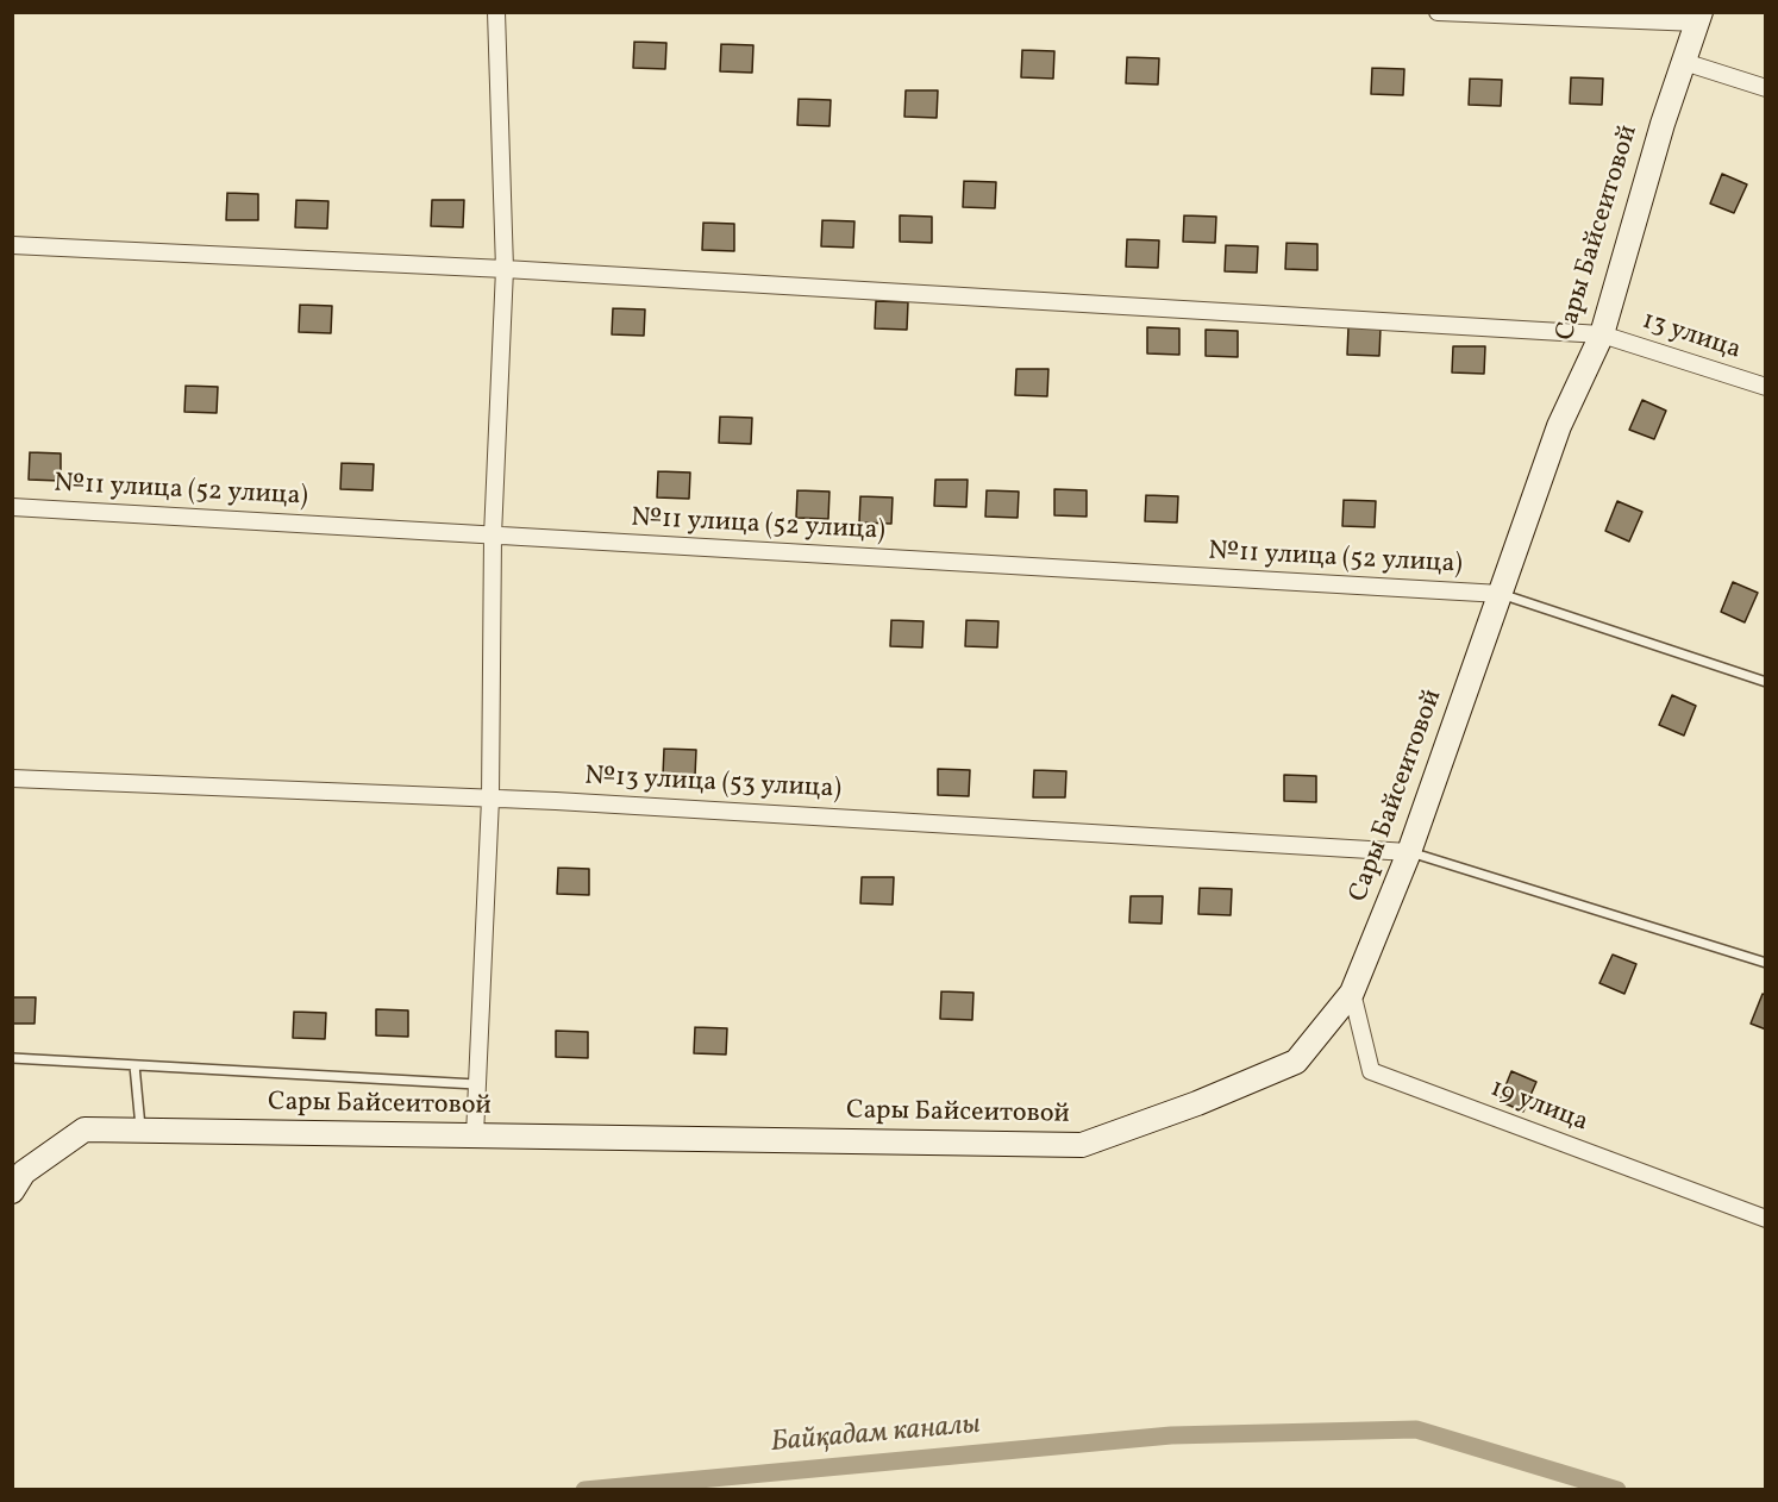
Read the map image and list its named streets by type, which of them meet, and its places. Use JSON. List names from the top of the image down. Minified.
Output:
{"streets":{"street":["Сары Байсеитовой","13 улица","№11 улица (52 улица)","№13 улица (53 улица)","19 улица"]},"crossings":[["Сары Байсеитовой","13 улица"],["Сары Байсеитовой","№11 улица (52 улица)"],["Сары Байсеитовой","№13 улица (53 улица)"],["Сары Байсеитовой","19 улица"]],"water":["Байқадам каналы"]}
